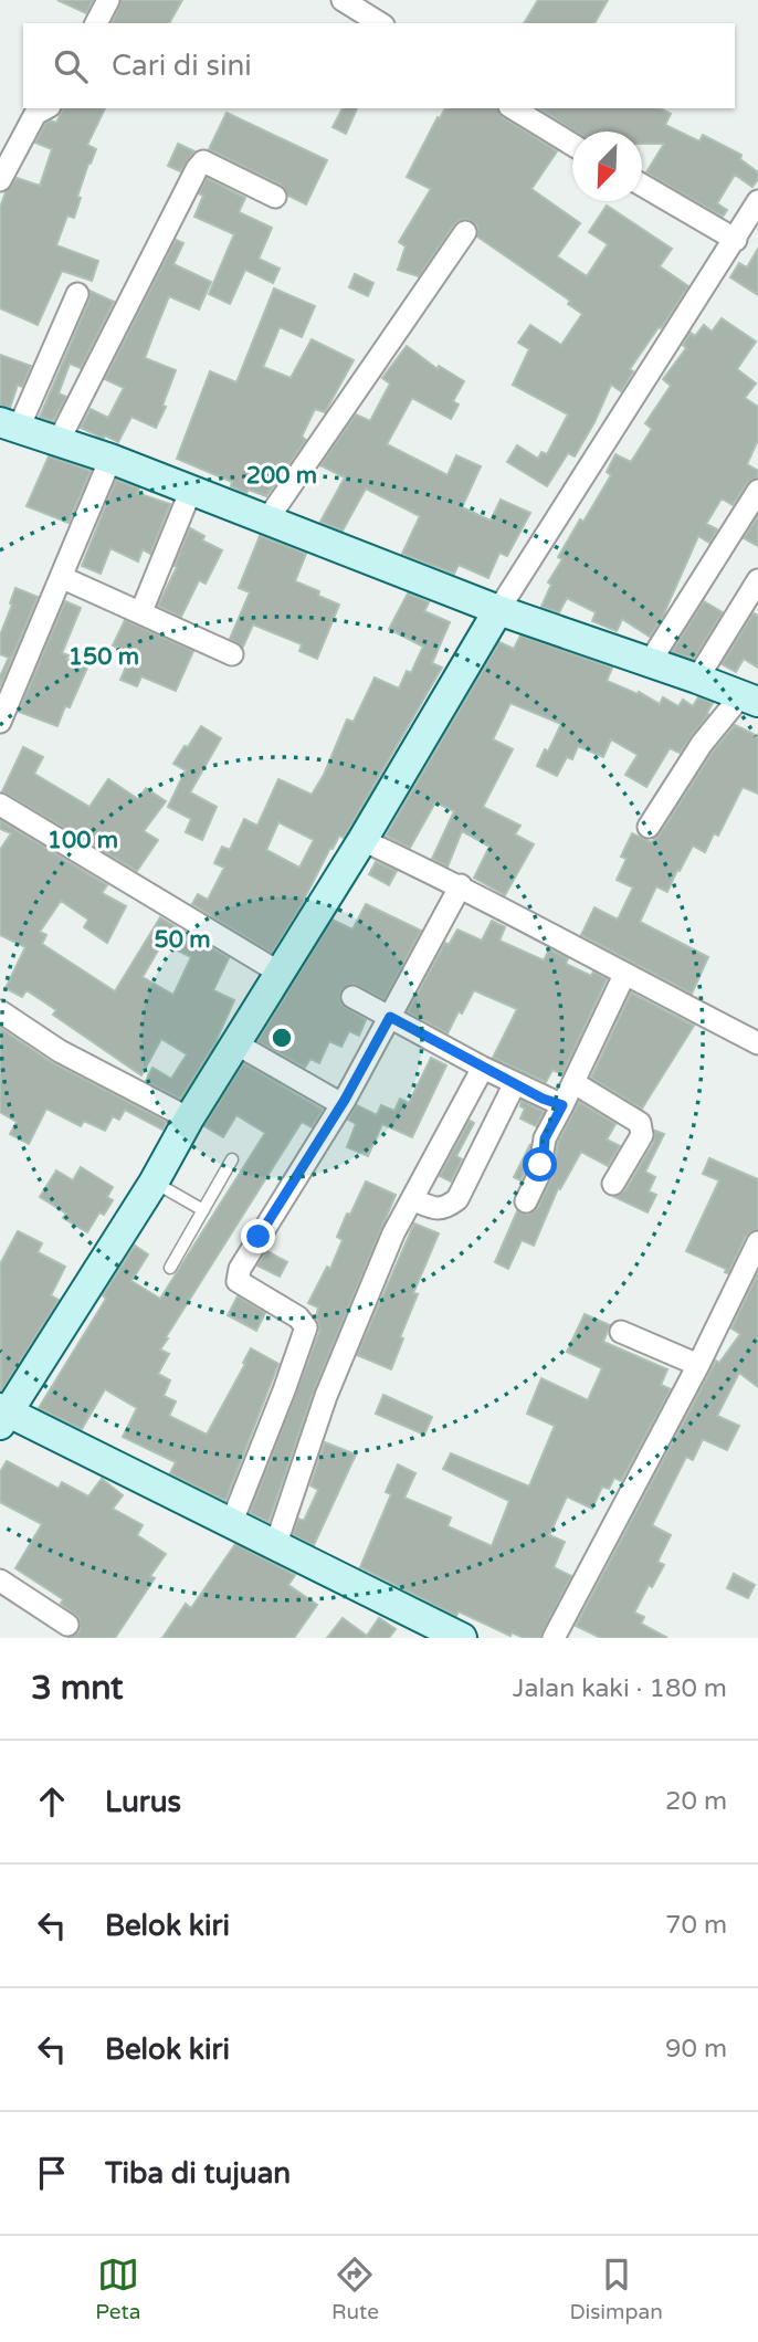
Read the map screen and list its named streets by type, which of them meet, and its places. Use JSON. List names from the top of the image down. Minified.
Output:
{"north":"bottom left","page":{"search":"Cari di sini","heading":["3 mnt","Jalan kaki · 180 m"],"list":[["Lurus","20 m"],["Belok kiri","70 m"],["Belok kiri","90 m"],"Tiba di tujuan"],"nav":["Peta","Rute","Disimpan"]},"rings":["200 m","150 m","100 m","50 m"]}
